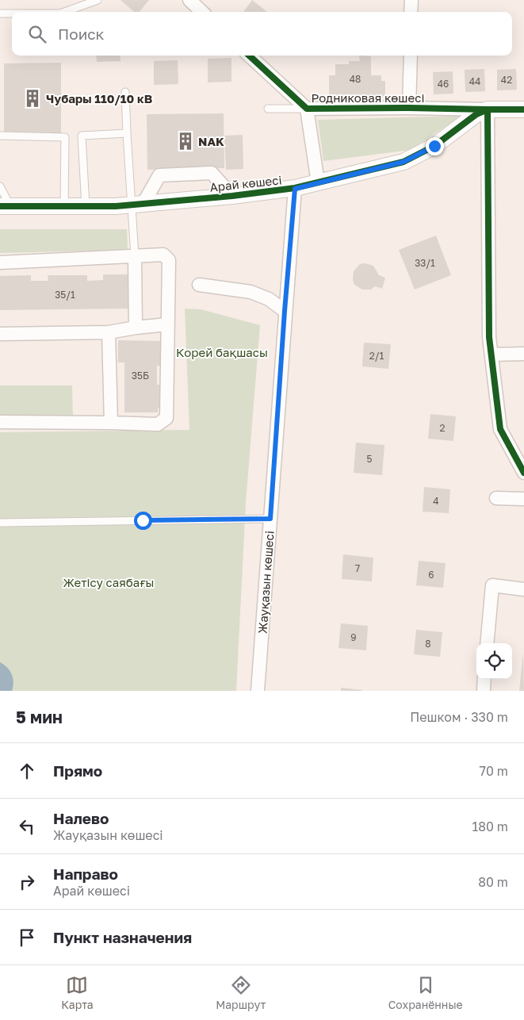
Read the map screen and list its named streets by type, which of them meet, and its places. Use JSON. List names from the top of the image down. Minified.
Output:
{"streets":{"street":["Родниковая көшесі","Арай көшесі","Жауқазын көшесі"]},"crossings":[["Родниковая көшесі","Арай көшесі"],["Арай көшесі","Жауқазын көшесі"]],"parks":["Корей бақшасы","Жетісу саябағы"],"places":{"building":["Чубары 110/10 кВ","NAK"]},"house_numbers":["48","42","44","46","33/1","35/1","2/1","35Б","2","5","4","7","6","9","8"],"page":{"search":"Поиск","heading":["5 мин","Пешком · 330 m"],"list":[["Прямо","70 m"],["Налево","Жауқазын көшесі","180 m"],["Направо","Арай көшесі","80 m"],"Пункт назначения"],"nav":["Карта","Маршрут","Сохранённые"]}}
